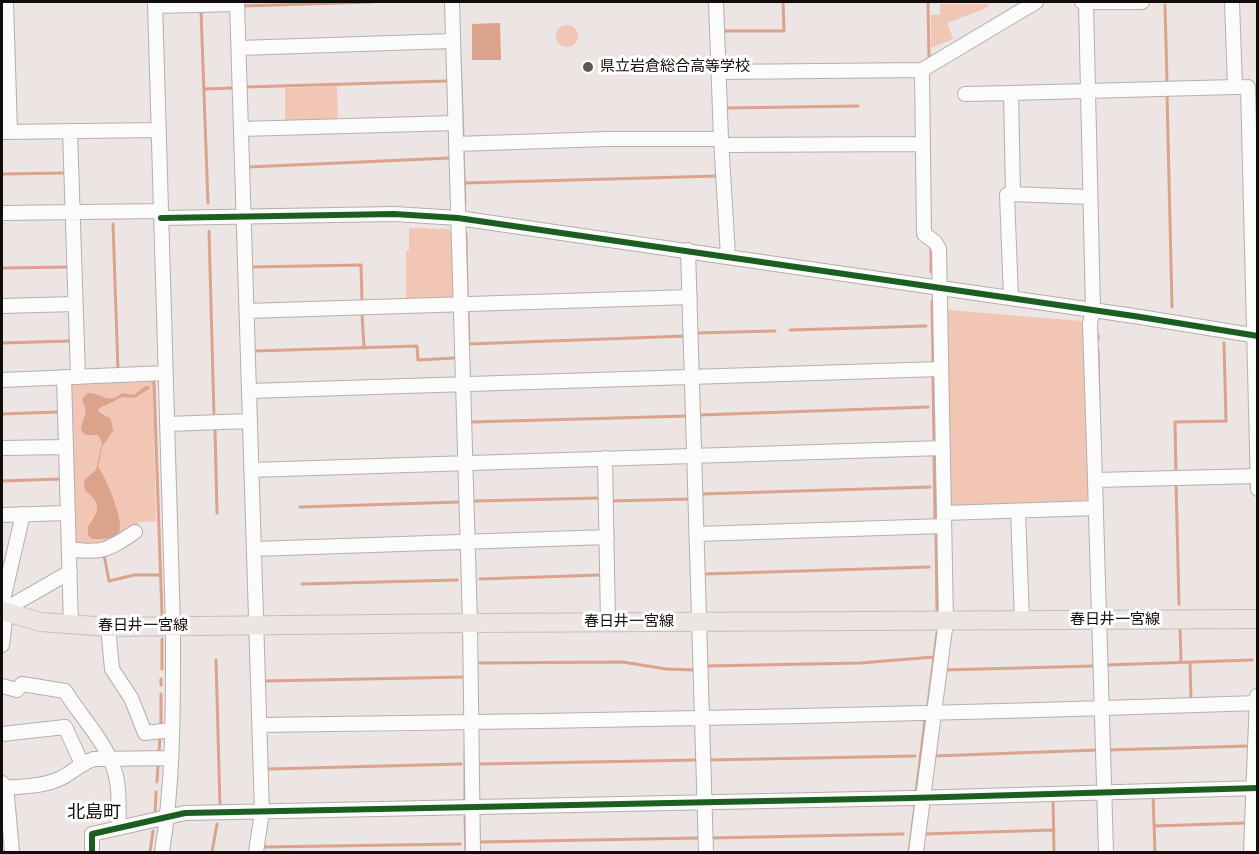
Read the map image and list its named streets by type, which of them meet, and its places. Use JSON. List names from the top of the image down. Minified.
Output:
{"streets":{"main road":["春日井一宮線"]},"districts":["北島町"],"places":["県立岩倉総合高等学校"]}
